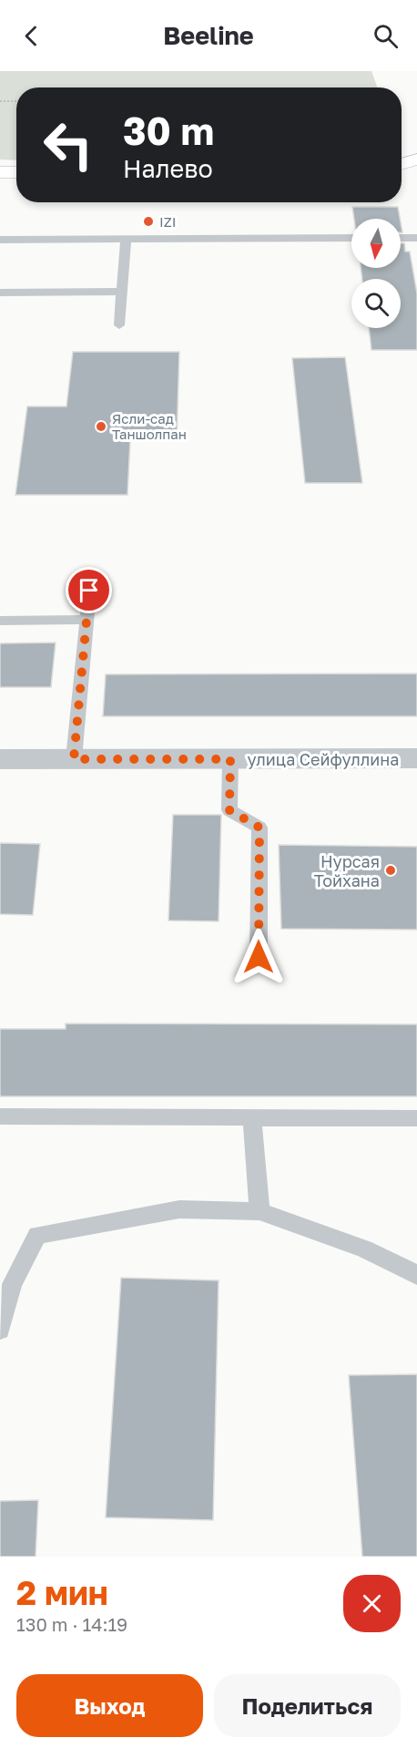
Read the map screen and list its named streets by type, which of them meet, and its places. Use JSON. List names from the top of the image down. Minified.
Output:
{"streets":{"street":["улица Сейфуллина"]},"places":["IZI","Ясли-сад Таншолпан","Нурсая Тойхана"],"north":"bottom","page":{"header":"Beeline","turn":["30 m","Налево"],"heading":["2 мин","130 m · 14:19"],"buttons":["Выход","Поделиться"]}}
